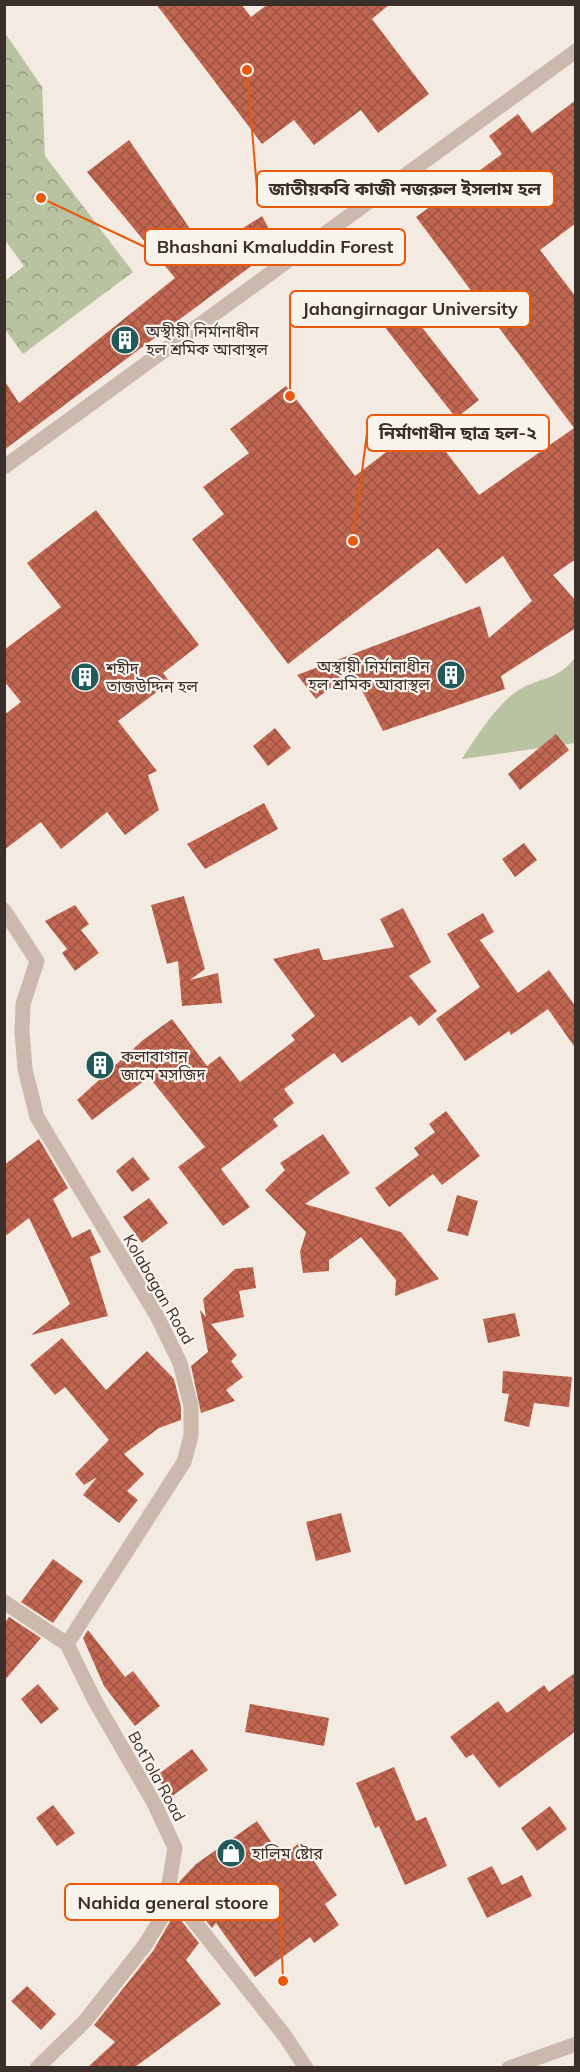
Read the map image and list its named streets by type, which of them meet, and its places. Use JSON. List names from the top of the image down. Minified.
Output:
{"streets":{"street":["Kolabagan Road","BotTola Road"]},"crossings":[["Kolabagan Road","BotTola Road"]],"places":{"other":["জাতীয়কবি কাজী নজরুল ইসলাম হল","Bhashani Kmaluddin Forest","Jahangirnagar University","নির্মাণাধীন ছাত্র হল-২","Nahida general stoore"],"building":["অস্থীয়ী নির্মানাধীন হল শ্রমিক আবাস্থল","অস্থায়ী নির্মানাধীন হল শ্রমিক আবাস্থল","শহীদ তাজউদ্দিন হল","কলাবাগান জামে মসজিদ"],"shop":["হালিম ষ্টোর"]}}
